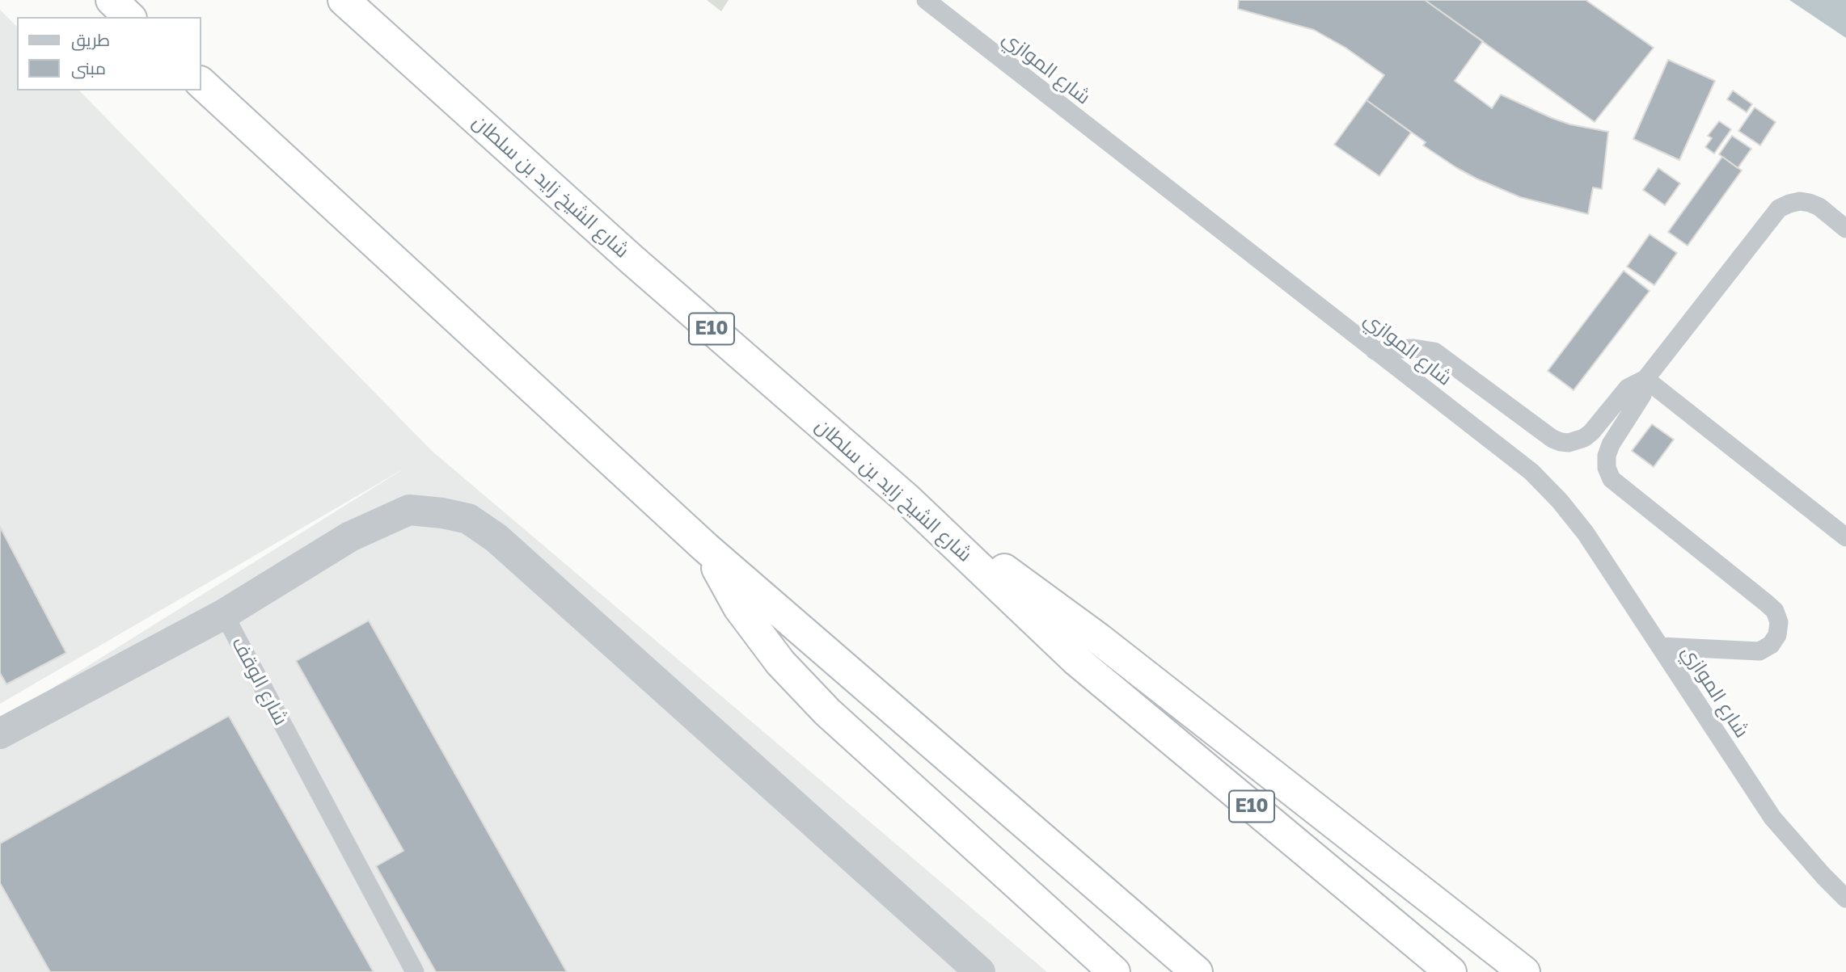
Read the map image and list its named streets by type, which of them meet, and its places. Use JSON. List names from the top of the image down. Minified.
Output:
{"streets":{"highway":["شارع الشيخ زايد بن سلطان","E10"],"street":["شارع الوقف"],"lane":["شارع الموازي"]},"legend":["طريق","مبنى"]}
